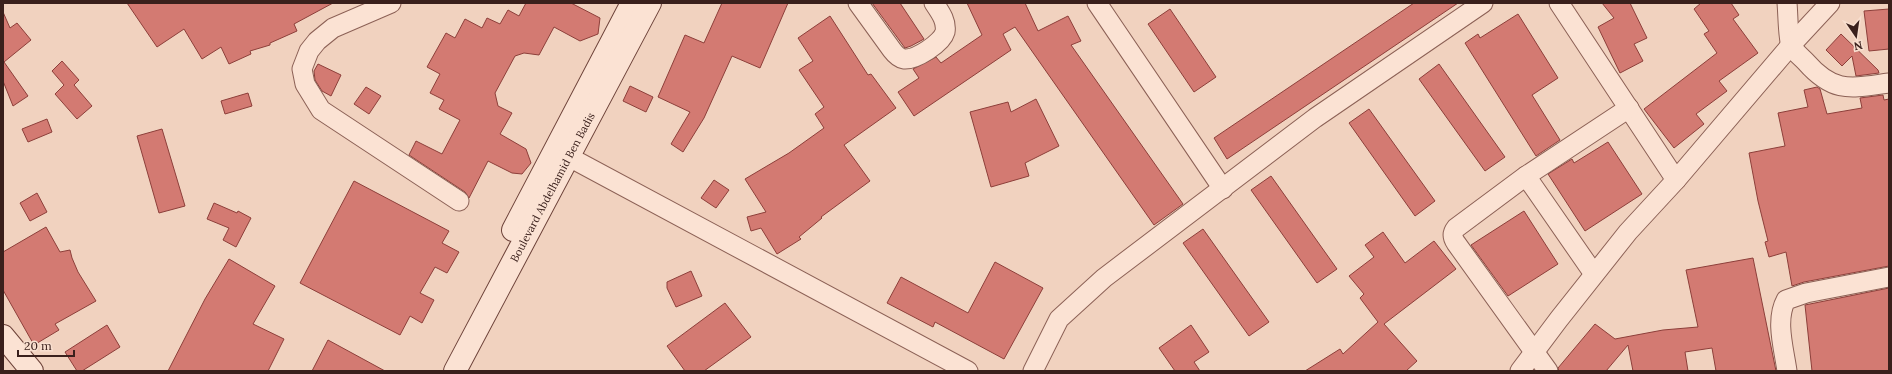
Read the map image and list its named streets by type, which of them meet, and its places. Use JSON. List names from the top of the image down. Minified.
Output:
{"streets":{"main road":["Boulevard Abdelhamid Ben Badis"]},"scale_bar":"20 m","north":"bottom"}
